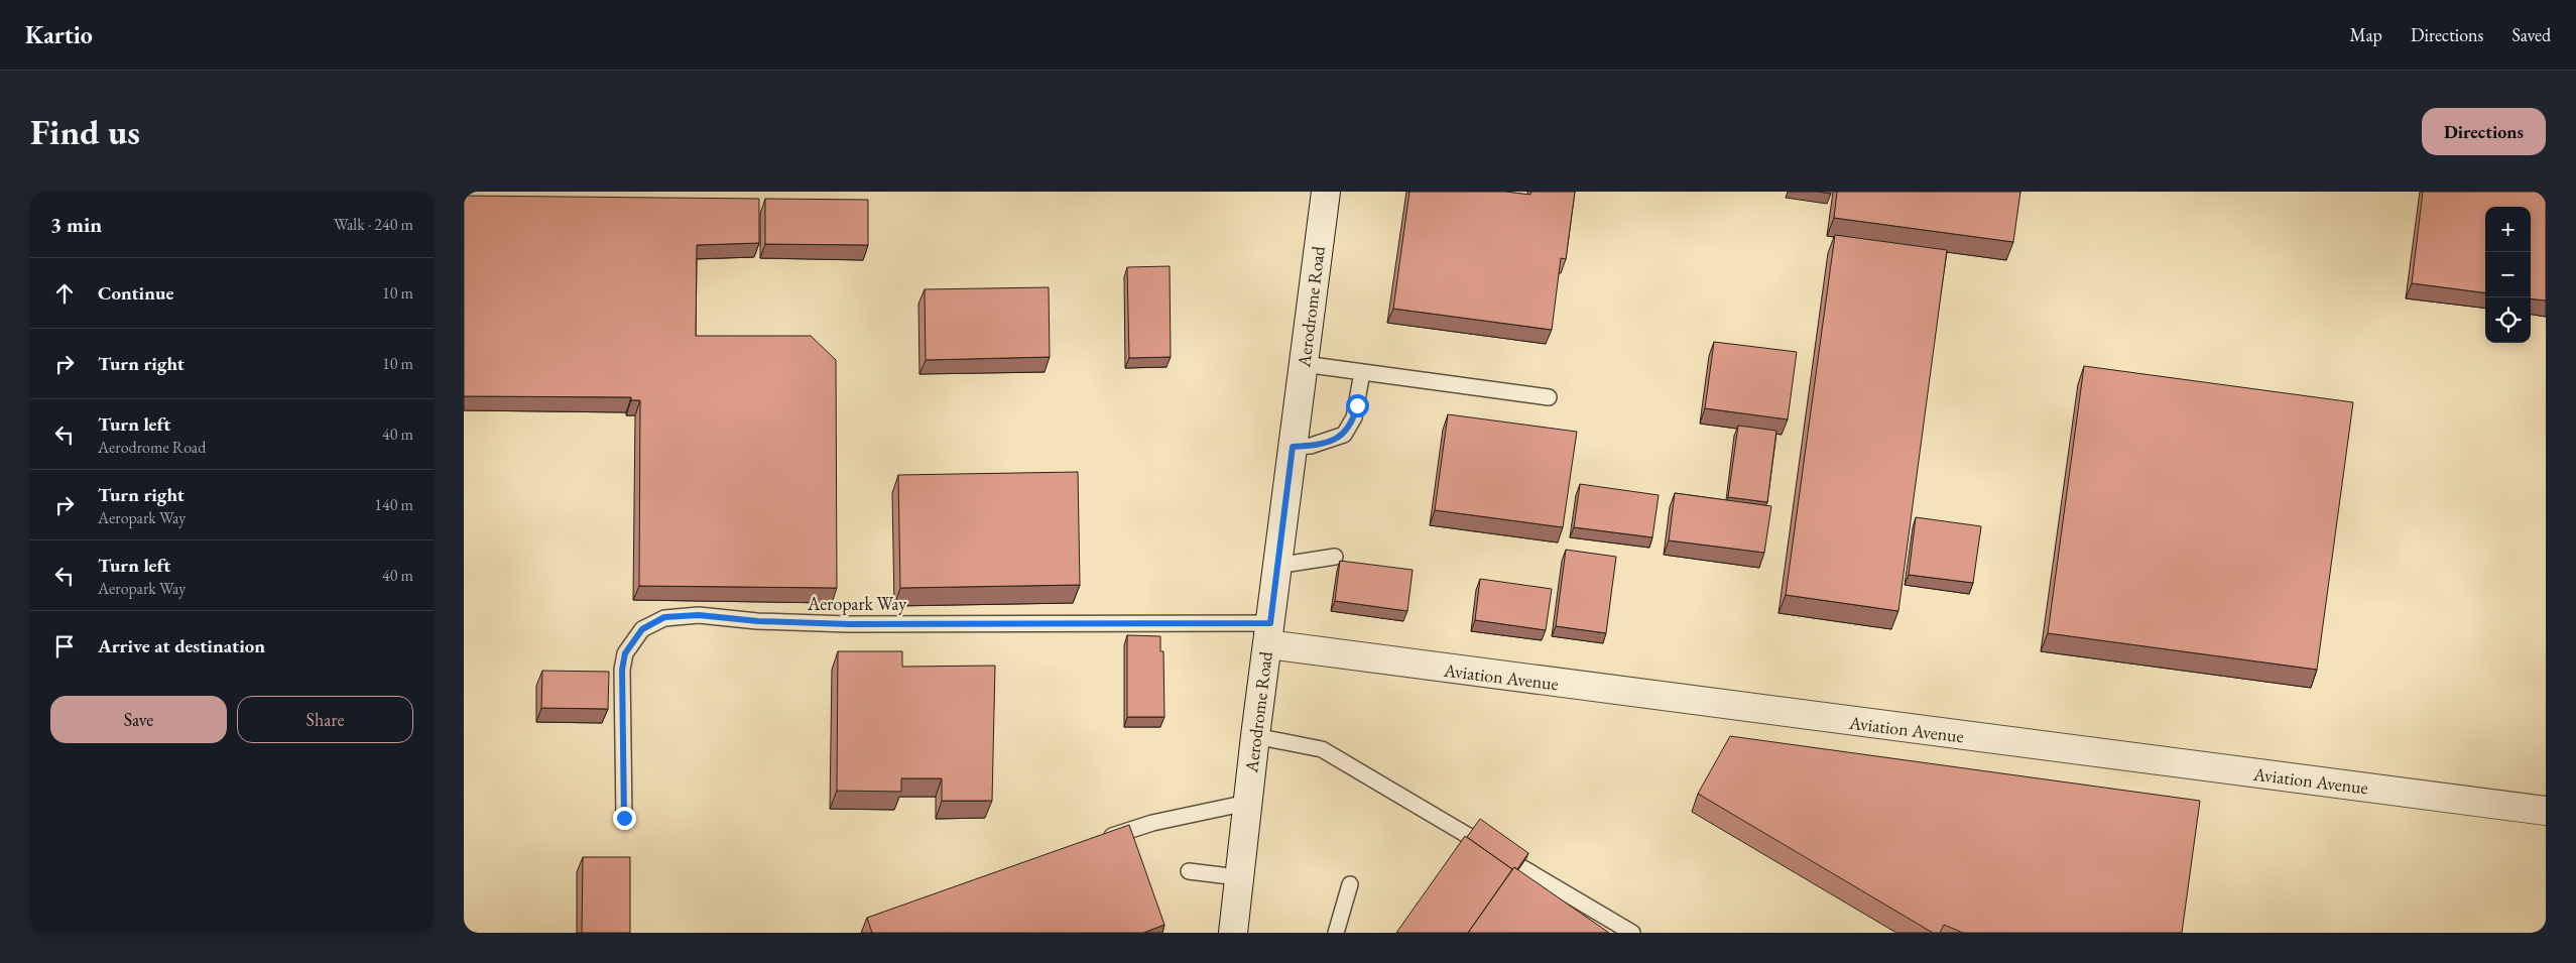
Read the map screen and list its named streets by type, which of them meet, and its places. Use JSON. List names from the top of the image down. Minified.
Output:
{"streets":{"street":["Aerodrome Road","Aviation Avenue"],"lane":["Aeropark Way"]},"crossings":[["Aerodrome Road","Aeropark Way"],["Aerodrome Road","Aviation Avenue"],["Aeropark Way","Aviation Avenue"]],"page":{"header":"Kartio","nav":["Map","Directions","Saved"],"buttons":["Directions",["Save","Share"]],"title":"Find us","heading":["3 min","Walk · 240 m"],"map_buttons":["+","−"],"list":[["Continue","10 m"],["Turn right","10 m"],["Turn left","Aerodrome Road","40 m"],["Turn right","Aeropark Way","140 m"],["Turn left","Aeropark Way","40 m"],"Arrive at destination"]}}
